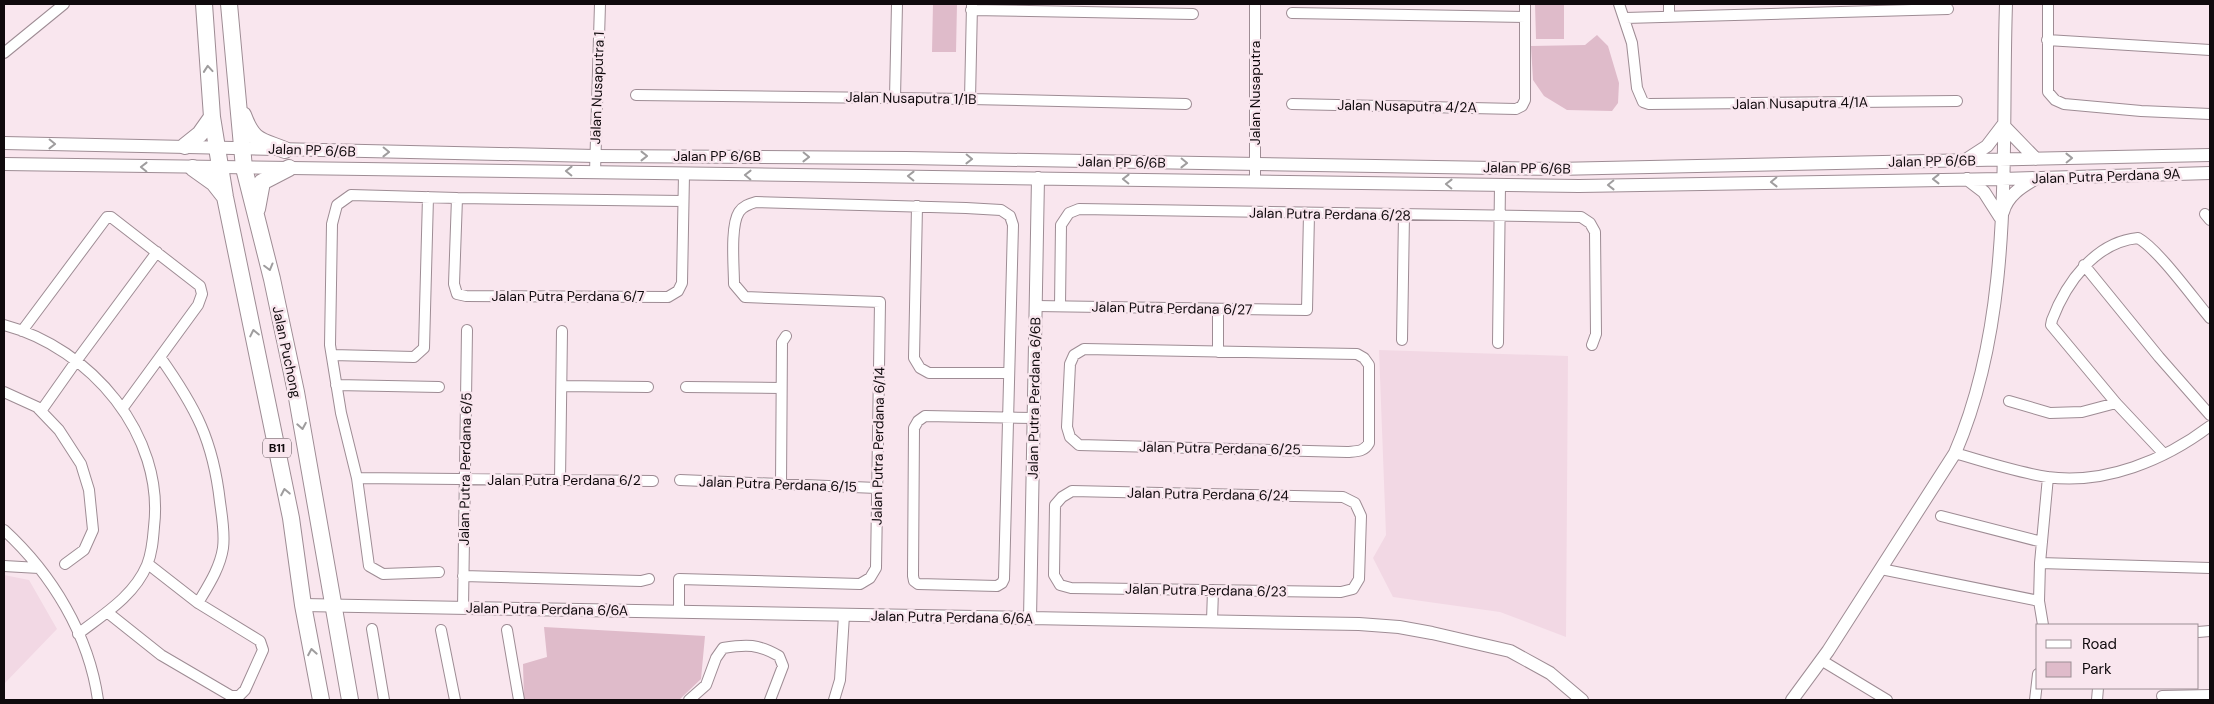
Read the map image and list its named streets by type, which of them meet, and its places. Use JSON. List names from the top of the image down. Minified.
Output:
{"streets":{"main road":["Jalan Puchong","B11"],"street":["Jalan Nusaputra 1","Jalan Nusaputra","Jalan Nusaputra 1/1B","Jalan Nusaputra 4/1A","Jalan Nusaputra 4/2A","Jalan PP 6/6B","Jalan Putra Perdana 9A","Jalan Putra Perdana 6/28","Jalan Putra Perdana 6/7","Jalan Putra Perdana 6/27","Jalan Putra Perdana 6/6B","Jalan Putra Perdana 6/14","Jalan Putra Perdana 6/25","Jalan Putra Perdana 6/5","Jalan Putra Perdana 6/2","Jalan Putra Perdana 6/15","Jalan Putra Perdana 6/24","Jalan Putra Perdana 6/23","Jalan Putra Perdana 6/6A"]},"crossings":[["Jalan Nusaputra 1","Jalan PP 6/6B"],["Jalan Nusaputra","Jalan PP 6/6B"],["Jalan PP 6/6B","Jalan Putra Perdana 9A"],["Jalan PP 6/6B","Jalan Puchong"],["Jalan PP 6/6B","Jalan Putra Perdana 6/6B"],["Jalan Putra Perdana 6/28","Jalan Putra Perdana 6/27"],["Jalan Putra Perdana 6/27","Jalan Putra Perdana 6/6B"],["Jalan Puchong","Jalan Putra Perdana 6/6A"],["Jalan Putra Perdana 6/6B","Jalan Putra Perdana 6/6A"],["Jalan Putra Perdana 6/14","Jalan Putra Perdana 6/15"],["Jalan Putra Perdana 6/14","Jalan Putra Perdana 6/6A"],["Jalan Putra Perdana 6/5","Jalan Putra Perdana 6/2"],["Jalan Putra Perdana 6/5","Jalan Putra Perdana 6/6A"],["Jalan Putra Perdana 6/24","Jalan Putra Perdana 6/23"]],"legend":["Road","Park"]}
